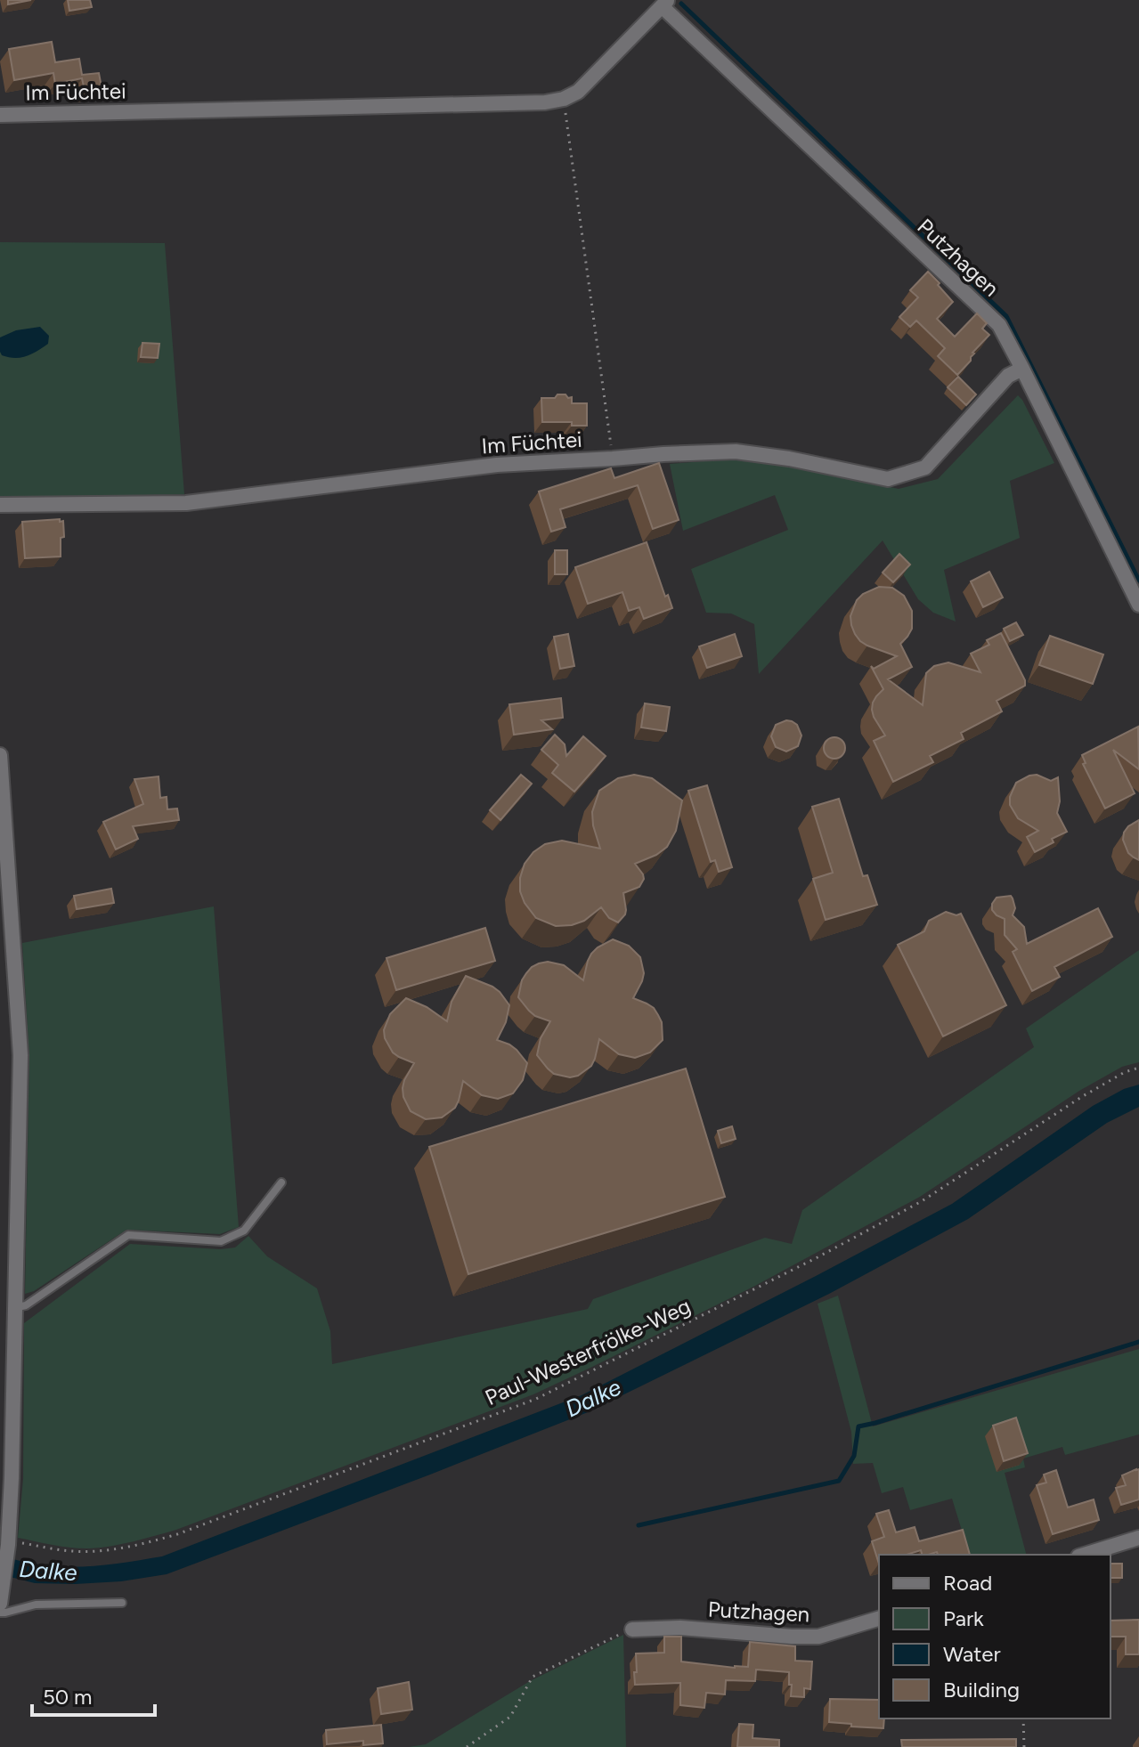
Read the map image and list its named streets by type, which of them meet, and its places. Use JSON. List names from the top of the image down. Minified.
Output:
{"streets":{"street":["Im Füchtei","Putzhagen"],"path":["Paul-Westerfrölke-Weg"]},"crossings":[["Im Füchtei","Putzhagen"]],"water":["Dalke"],"legend":["Road","Park","Water","Building"],"scale_bar":"50 m"}
